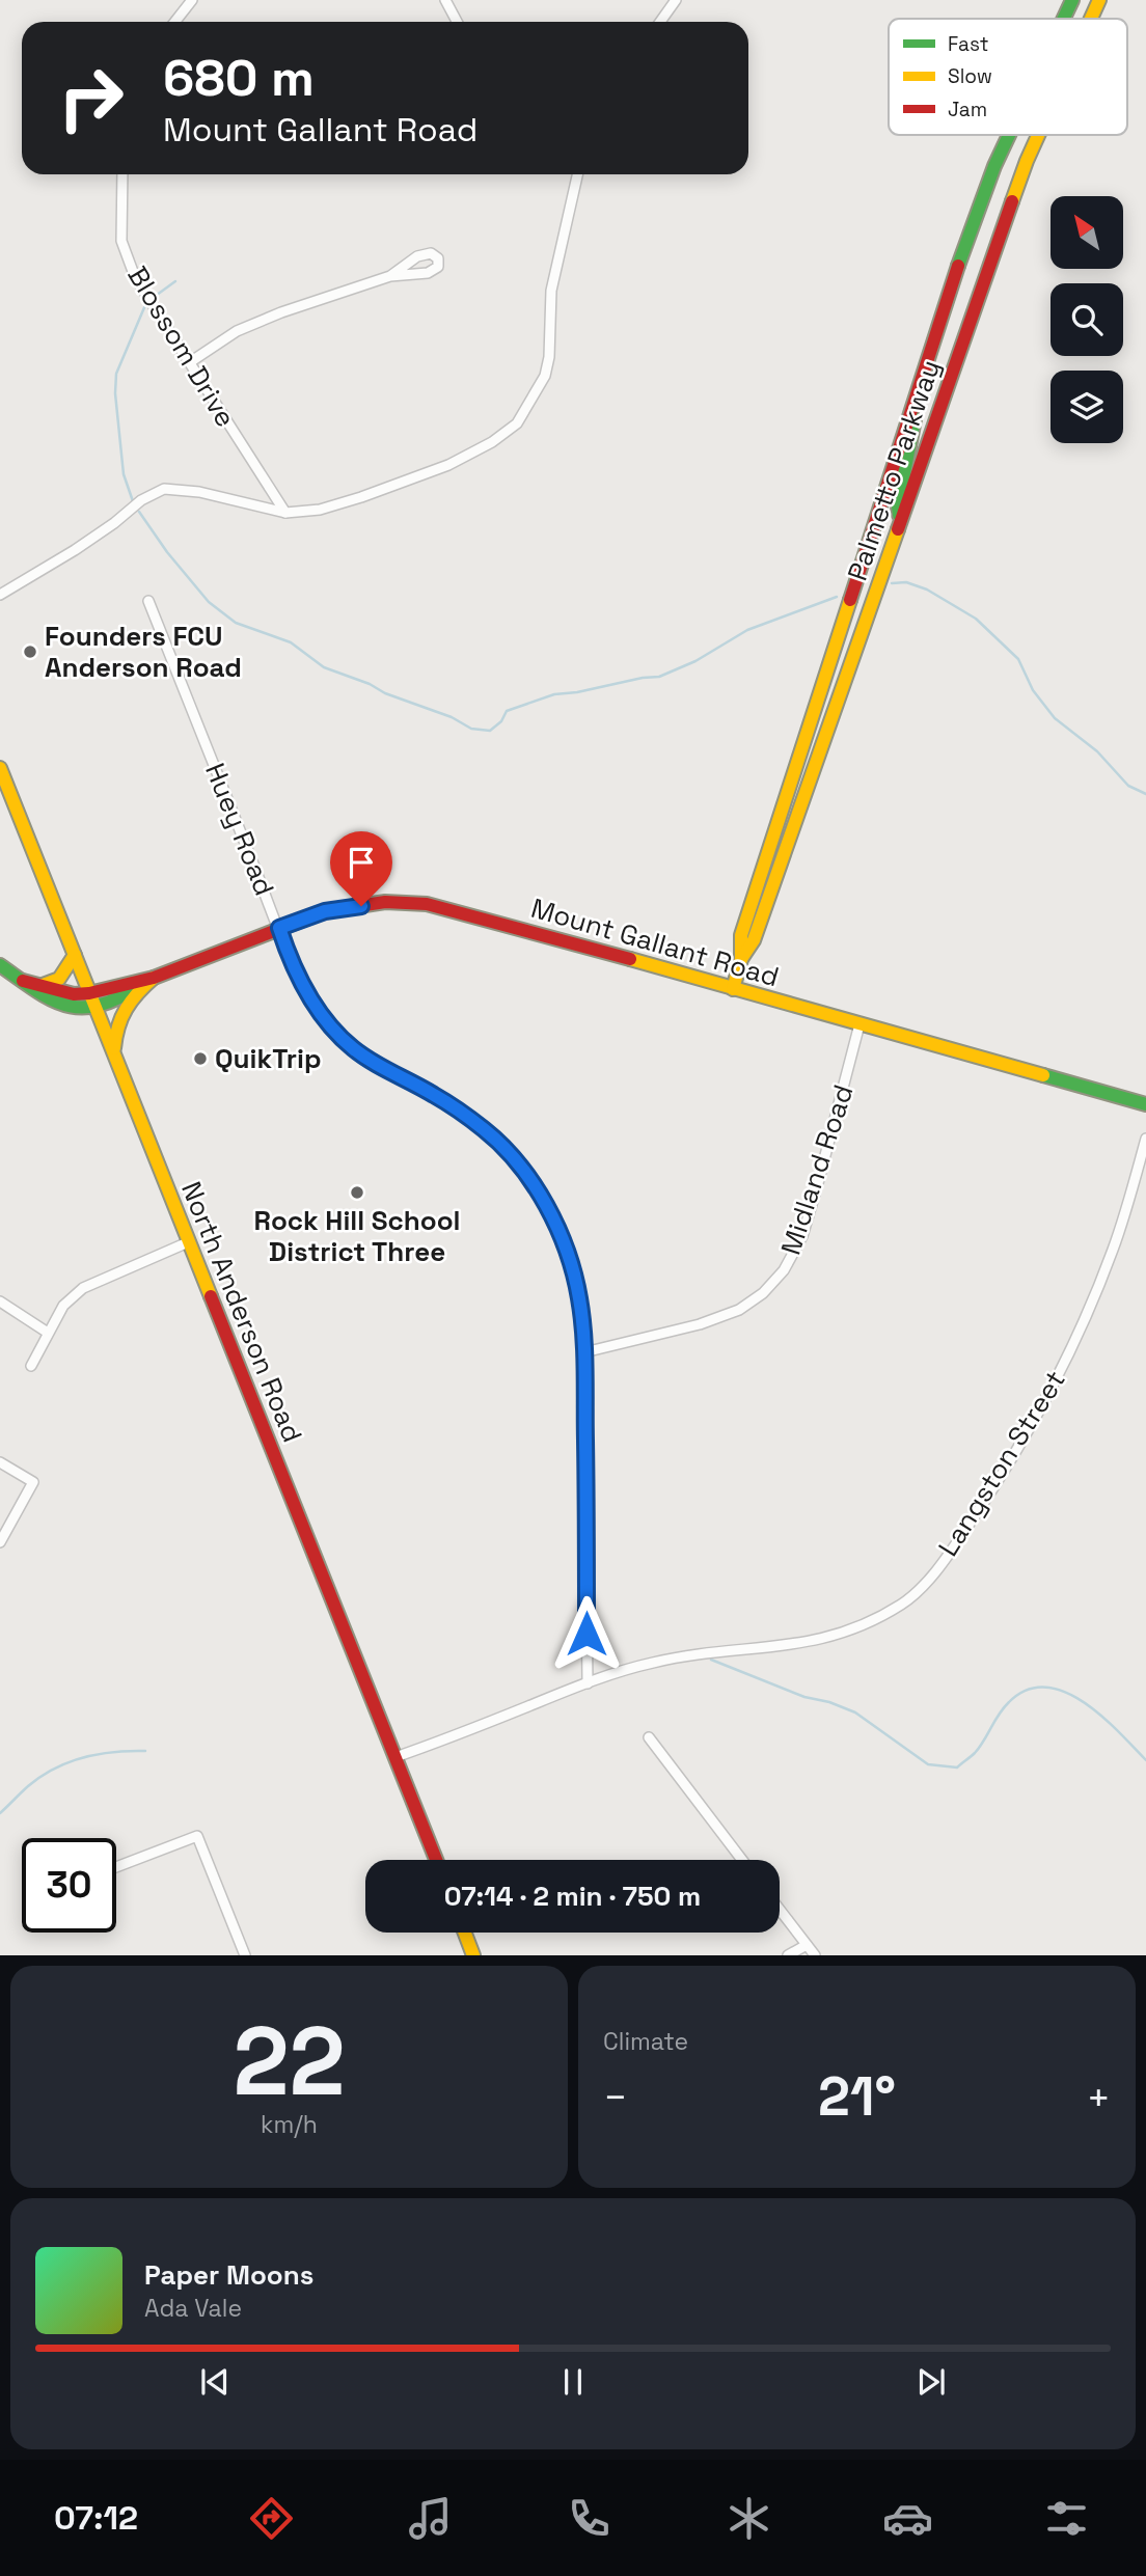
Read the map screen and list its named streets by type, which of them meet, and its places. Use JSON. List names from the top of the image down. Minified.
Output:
{"streets":{"street":["Blossom Drive","Palmetto Parkway","Huey Road","Mount Gallant Road","Midland Road","North Anderson Road","Langston Street"]},"crossings":[["Palmetto Parkway","Mount Gallant Road"],["Huey Road","Mount Gallant Road"],["Huey Road","Midland Road"],["Huey Road","Langston Street"],["Mount Gallant Road","Midland Road"],["Mount Gallant Road","North Anderson Road"],["North Anderson Road","Langston Street"]],"places":["Founders FCU Anderson Road","QuikTrip","Rock Hill School District Three"],"legend":["Fast","Slow","Jam"],"north":"top left","page":{"turn":["680 m","Mount Gallant Road"],"limit":"30","trip":"07:14 · 2 min · 750 m","tile":[["22","km/h"],"Climate"],"heat":["−","21°","+"],"song":["Paper Moons","Ada Vale"],"tabs":"07:12"}}
